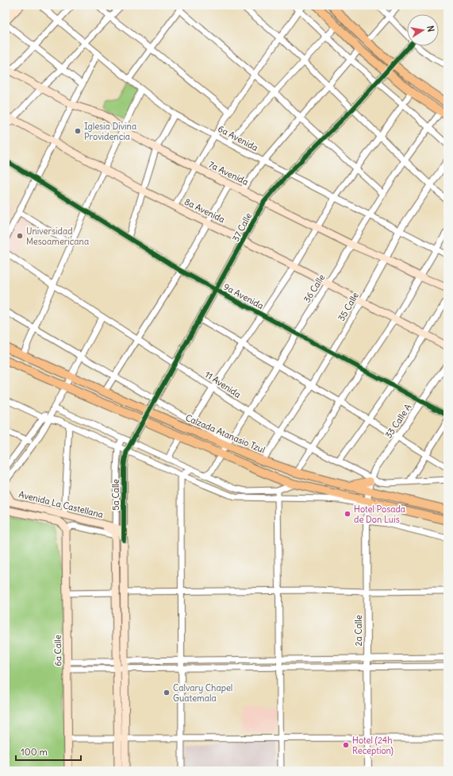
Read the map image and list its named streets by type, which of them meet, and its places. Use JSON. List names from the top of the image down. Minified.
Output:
{"streets":{"main road":["7a Avenida","8a Avenida","Calzada Atanasio Tzul","5a Calle","Avenida La Castellana","6a Calle"],"street":["6a Avenida","37 Calle","36 Calle","9a Avenida","35 Calle","11 Avenida","33 Calle A","2a Calle"]},"crossings":[["6a Avenida","37 Calle"],["6a Avenida","36 Calle"],["6a Avenida","35 Calle"],["7a Avenida","37 Calle"],["7a Avenida","36 Calle"],["7a Avenida","35 Calle"],["8a Avenida","37 Calle"],["8a Avenida","36 Calle"],["8a Avenida","35 Calle"],["37 Calle","9a Avenida"],["37 Calle","11 Avenida"],["37 Calle","Calzada Atanasio Tzul"],["37 Calle","5a Calle"],["36 Calle","9a Avenida"],["36 Calle","11 Avenida"],["36 Calle","Calzada Atanasio Tzul"],["9a Avenida","35 Calle"],["9a Avenida","33 Calle A"],["35 Calle","11 Avenida"],["35 Calle","Calzada Atanasio Tzul"],["11 Avenida","33 Calle A"],["33 Calle A","Calzada Atanasio Tzul"],["33 Calle A","2a Calle"],["Calzada Atanasio Tzul","2a Calle"],["5a Calle","Avenida La Castellana"],["Avenida La Castellana","6a Calle"]],"places":["Iglesia Divina Providencia","Universidad Mesoamericana","Hotel Posada de Don Luis","Calvary Chapel Guatemala","Hotel (24h Reception)"],"scale_bar":"100 m","north":"right"}
